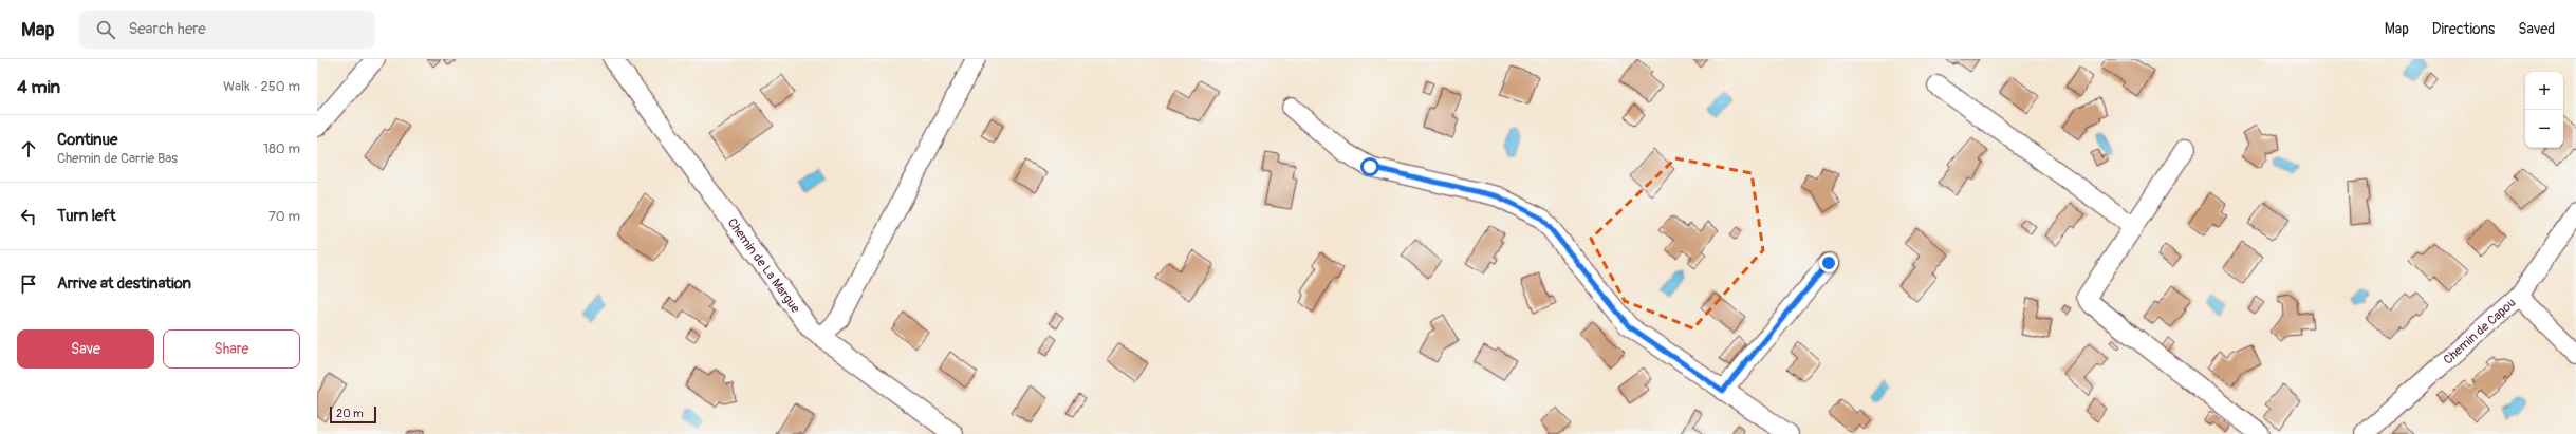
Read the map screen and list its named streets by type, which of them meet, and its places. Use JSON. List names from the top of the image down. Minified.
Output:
{"streets":{"street":["Chemin de La Margue","Chemin de Capou"]},"scale_bar":"20 m","page":{"header":"Map","search":"Search here","nav":["Map","Directions","Saved"],"heading":["4 min","Walk · 250 m"],"map_buttons":["+","−"],"list":[["Continue","Chemin de Carrie Bas","180 m"],["Turn left","70 m"],"Arrive at destination"],"buttons":["Save","Share"],"scale":"20 m"}}
